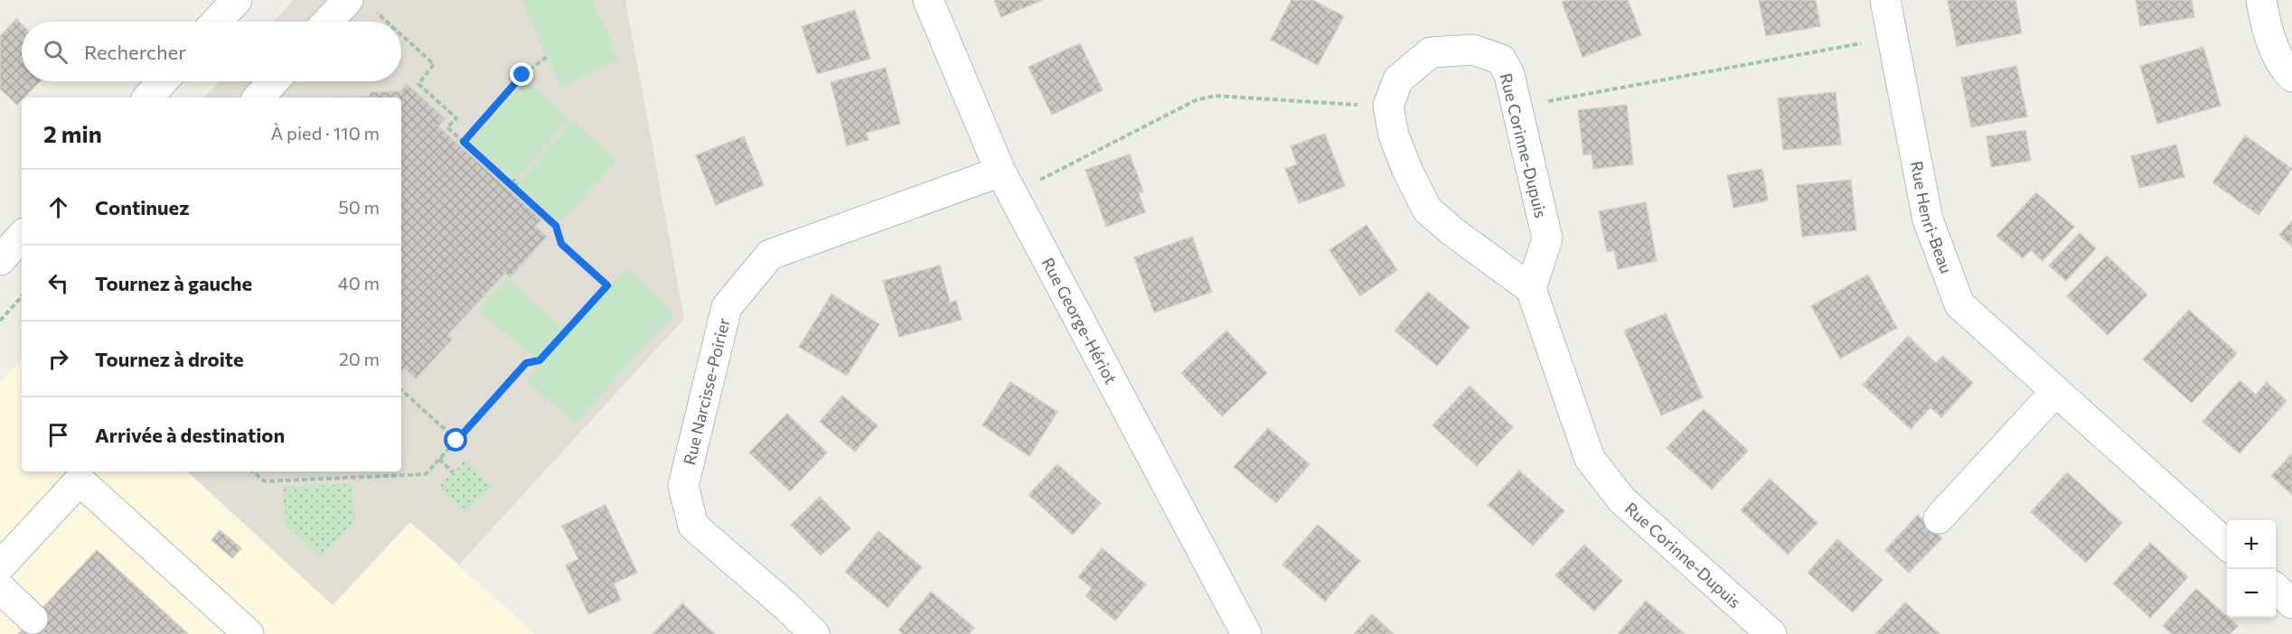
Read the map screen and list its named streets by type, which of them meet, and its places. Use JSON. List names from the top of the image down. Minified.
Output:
{"streets":{"street":["Rue Corinne-Dupuis","Rue Henri-Beau","Rue George-Hériot","Rue Narcisse-Poirier"]},"crossings":[["Rue George-Hériot","Rue Narcisse-Poirier"]],"page":{"search":"Rechercher","heading":["2 min","À pied · 110 m"],"list":[["Continuez","50 m"],["Tournez à gauche","40 m"],["Tournez à droite","20 m"],"Arrivée à destination"],"map_buttons":["+","−"]}}
